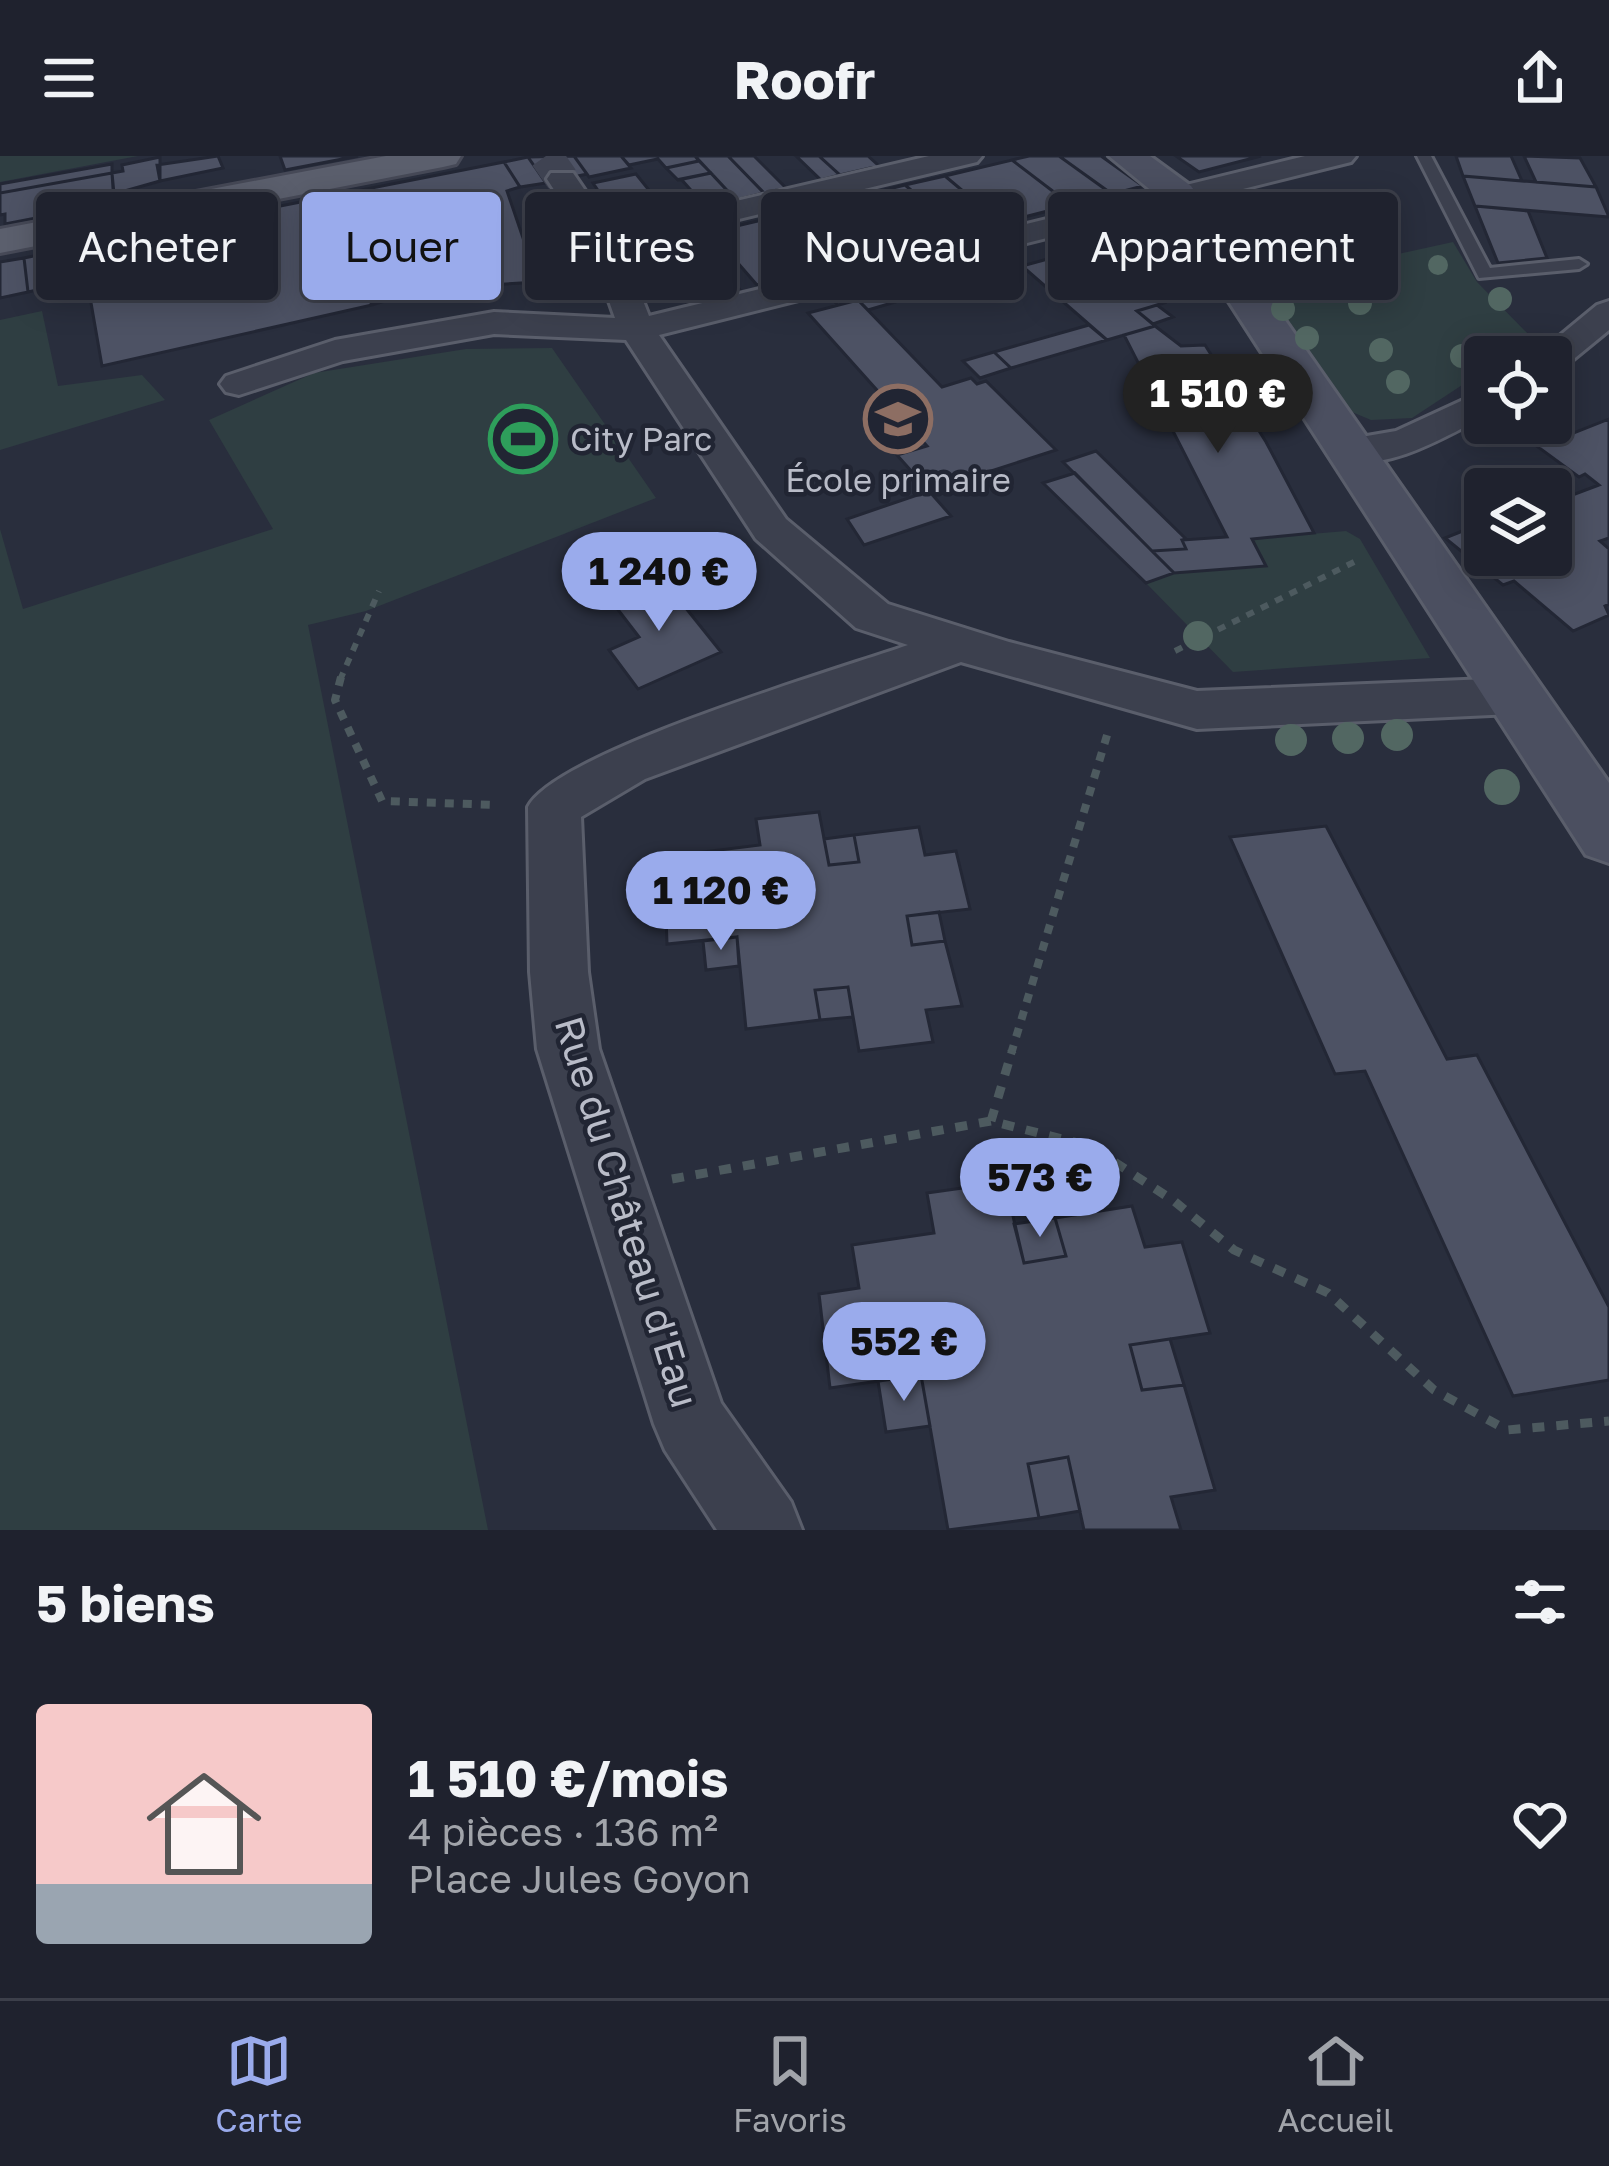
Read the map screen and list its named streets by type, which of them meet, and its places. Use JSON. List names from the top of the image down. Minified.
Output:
{"streets":{"street":["Rue du Château d'Eau"]},"places":{"school or university":["École primaire"],"sports":["City Parc"]},"page":{"header":"Roofr","chip":["Acheter","Louer","Filtres","Nouveau","Appartement"],"price":["1 510 €","1 240 €","1 120 €","573 €","552 €"],"heading":"5 biens","list":[{"name":"1 510 €/mois","note":"4 pièces · 136 m² · Place Jules Goyon"}],"tabs":["Carte","Favoris","Accueil"]}}
